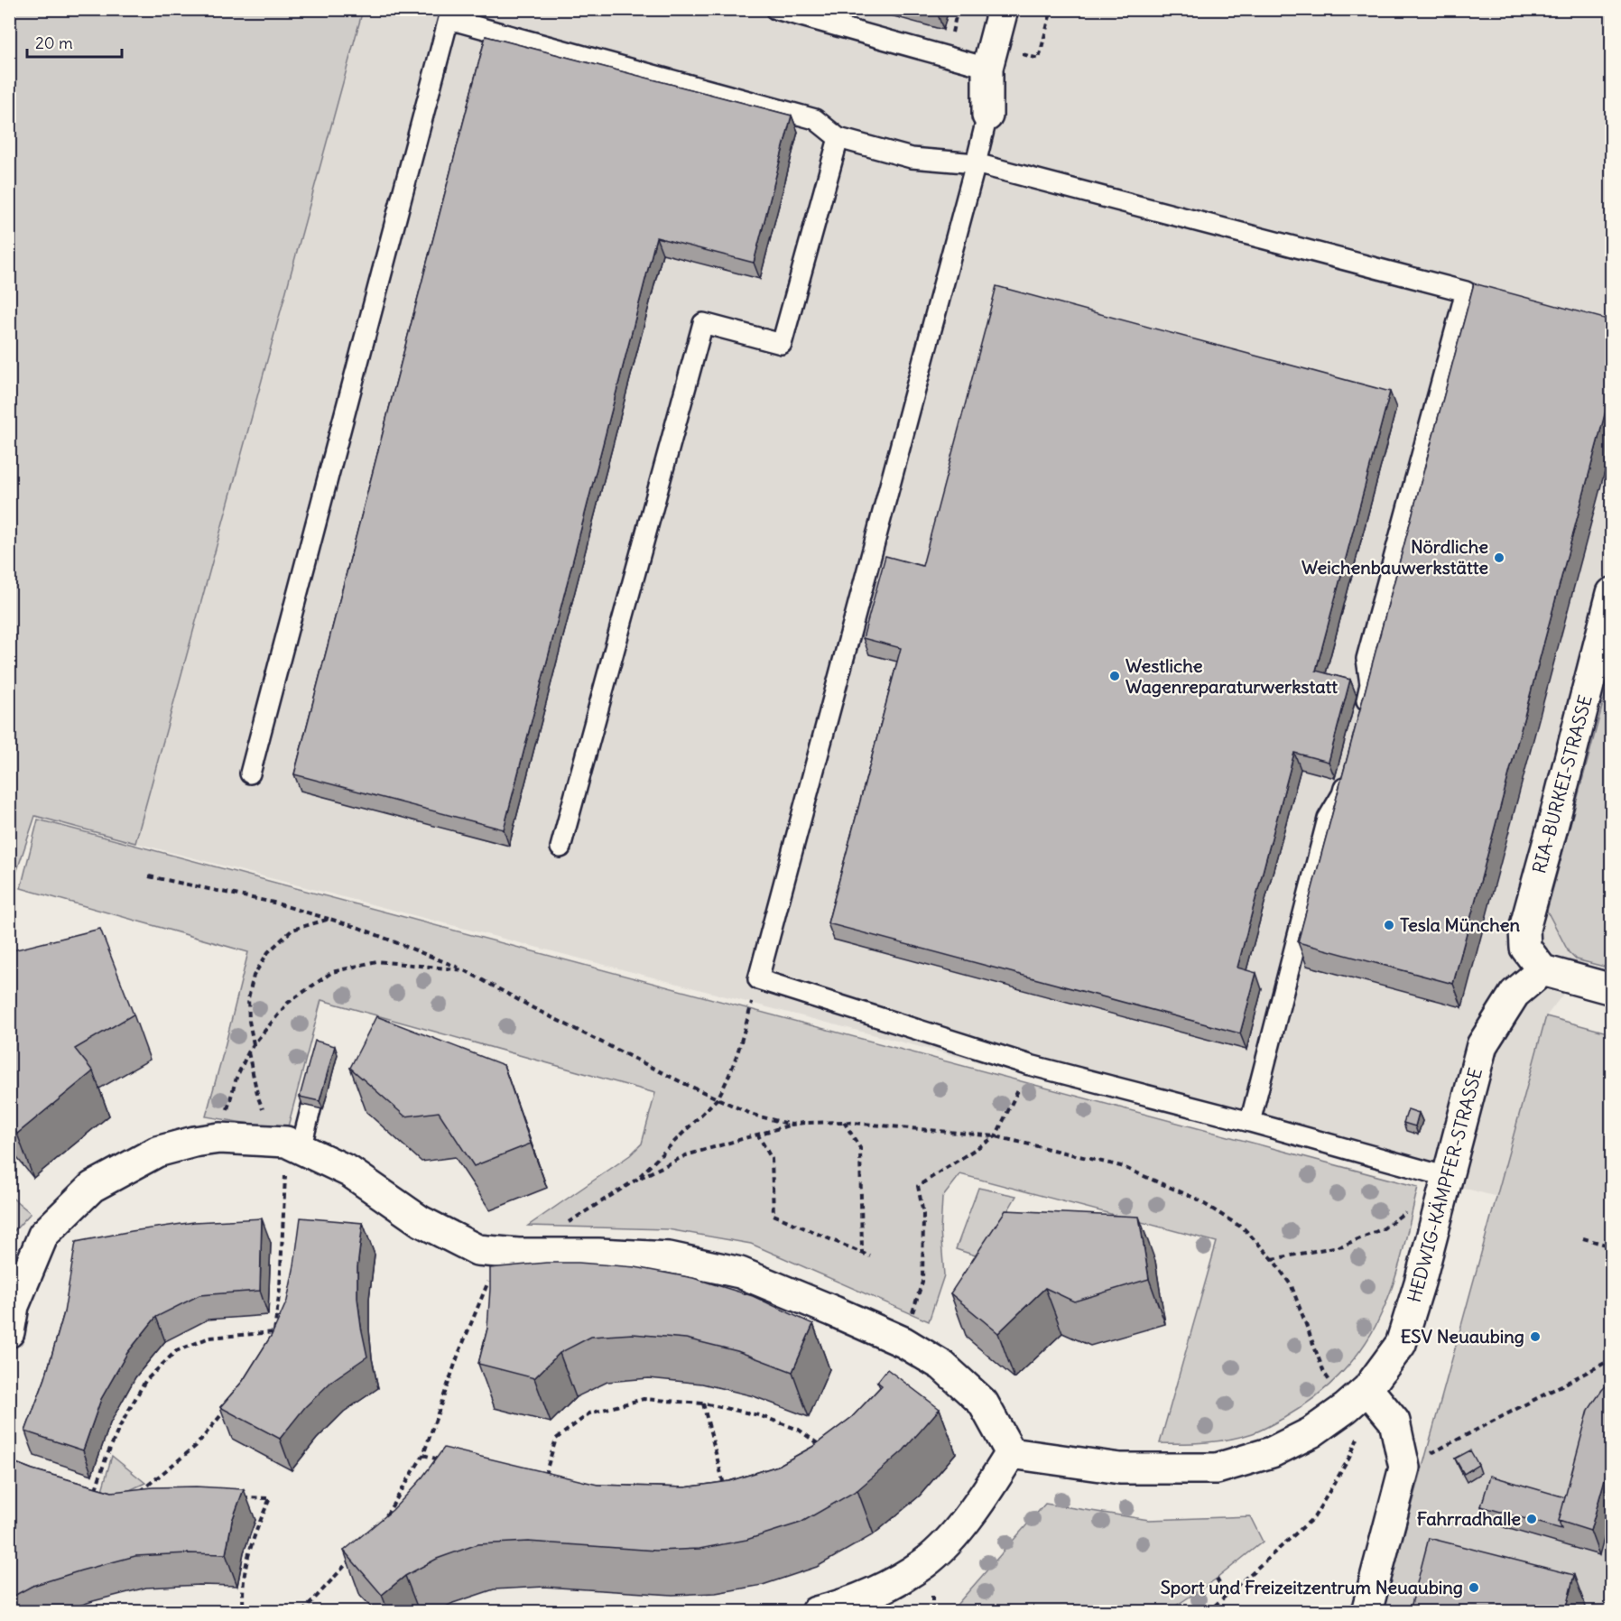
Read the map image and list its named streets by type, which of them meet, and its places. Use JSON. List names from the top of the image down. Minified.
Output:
{"streets":{"street":["RIA-BURKEI-STRASSE","HEDWIG-KÄMPFER-STRASSE"]},"crossings":[["RIA-BURKEI-STRASSE","HEDWIG-KÄMPFER-STRASSE"]],"places":["Nördliche Weichenbauwerkstätte","Westliche Wagenreparaturwerkstatt","Tesla München","ESV Neuaubing","Fahrradhalle","Sport und Freizeitzentrum Neuaubing"],"scale_bar":"20 m"}
